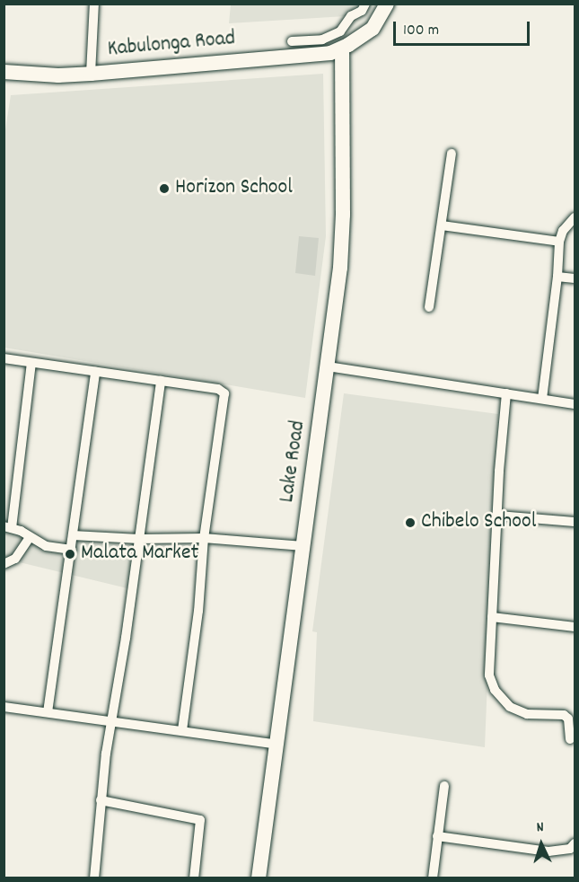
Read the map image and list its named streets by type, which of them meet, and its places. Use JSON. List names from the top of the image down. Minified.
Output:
{"streets":{"main road":["Kabulonga Road","Lake Road"]},"crossings":[["Kabulonga Road","Lake Road"]],"places":["Horizon School","Chibelo School","Malata Market"],"scale_bar":"100 m","north":"top"}
